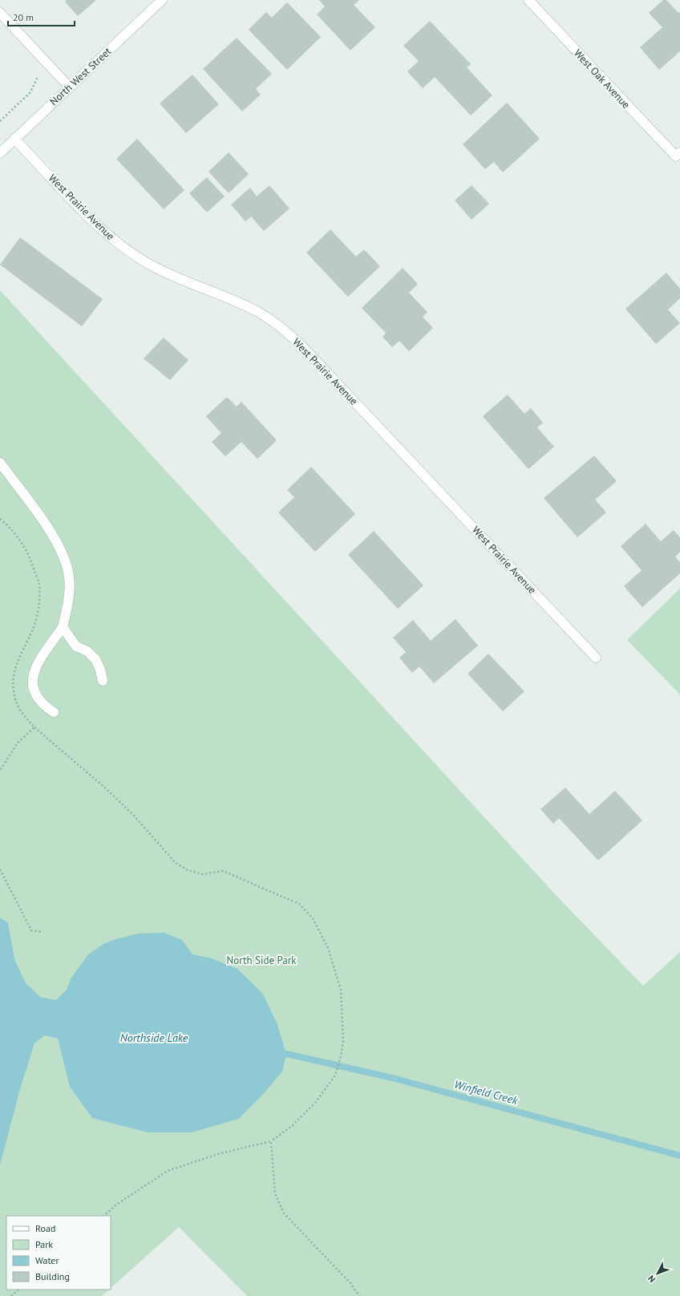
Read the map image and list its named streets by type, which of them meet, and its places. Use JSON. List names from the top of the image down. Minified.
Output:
{"streets":{"street":["North West Street","West Oak Avenue","West Prairie Avenue"]},"crossings":[["North West Street","West Prairie Avenue"]],"water":["Northside Lake","Winfield Creek"],"parks":["North Side Park"],"legend":["Road","Park","Water","Building"],"scale_bar":"20 m","north":"bottom left"}
